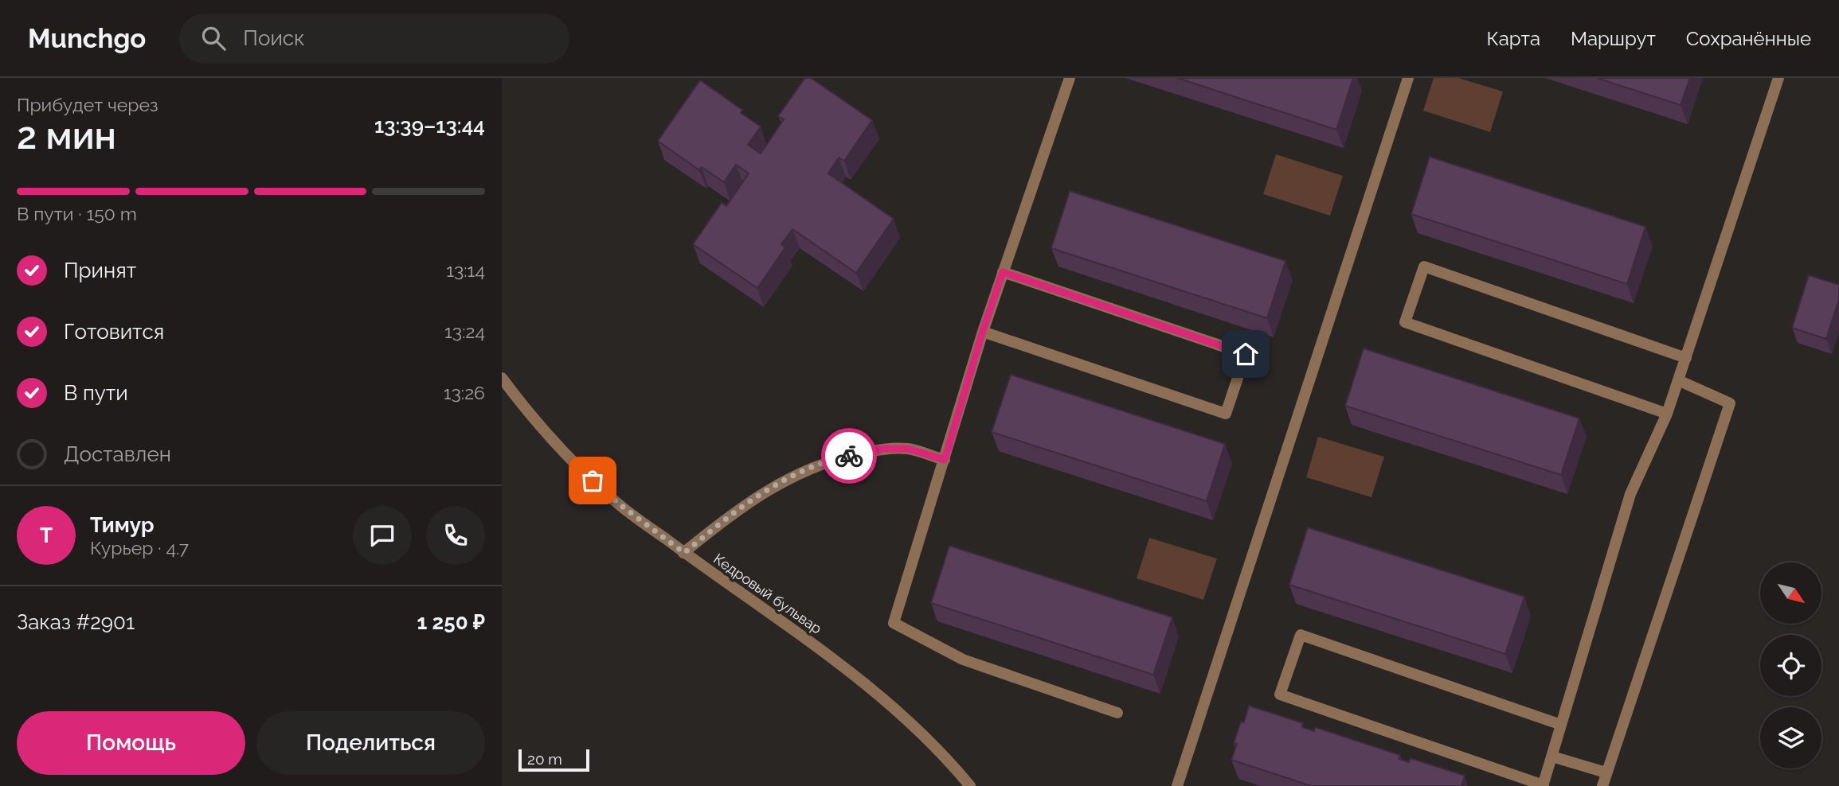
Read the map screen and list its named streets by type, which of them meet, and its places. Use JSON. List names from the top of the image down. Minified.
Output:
{"streets":{"street":["Кедровый бульвар"]},"scale_bar":"20 m","north":"bottom right","page":{"header":"Munchgo","search":"Поиск","nav":["Карта","Маршрут","Сохранённые"],"heading":["2 мин","Прибудет через","13:39–13:44"],"panel":["Тимур","Курьер · 4.7","Заказ #2901","1 250 ₽"],"bar":"В пути · 150 m","list":[["Принят","13:14"],["Готовится","13:24"],["В пути","13:26"],"Доставлен"],"round":"Т","buttons":["Помощь","Поделиться"],"scale":"20 m"}}
